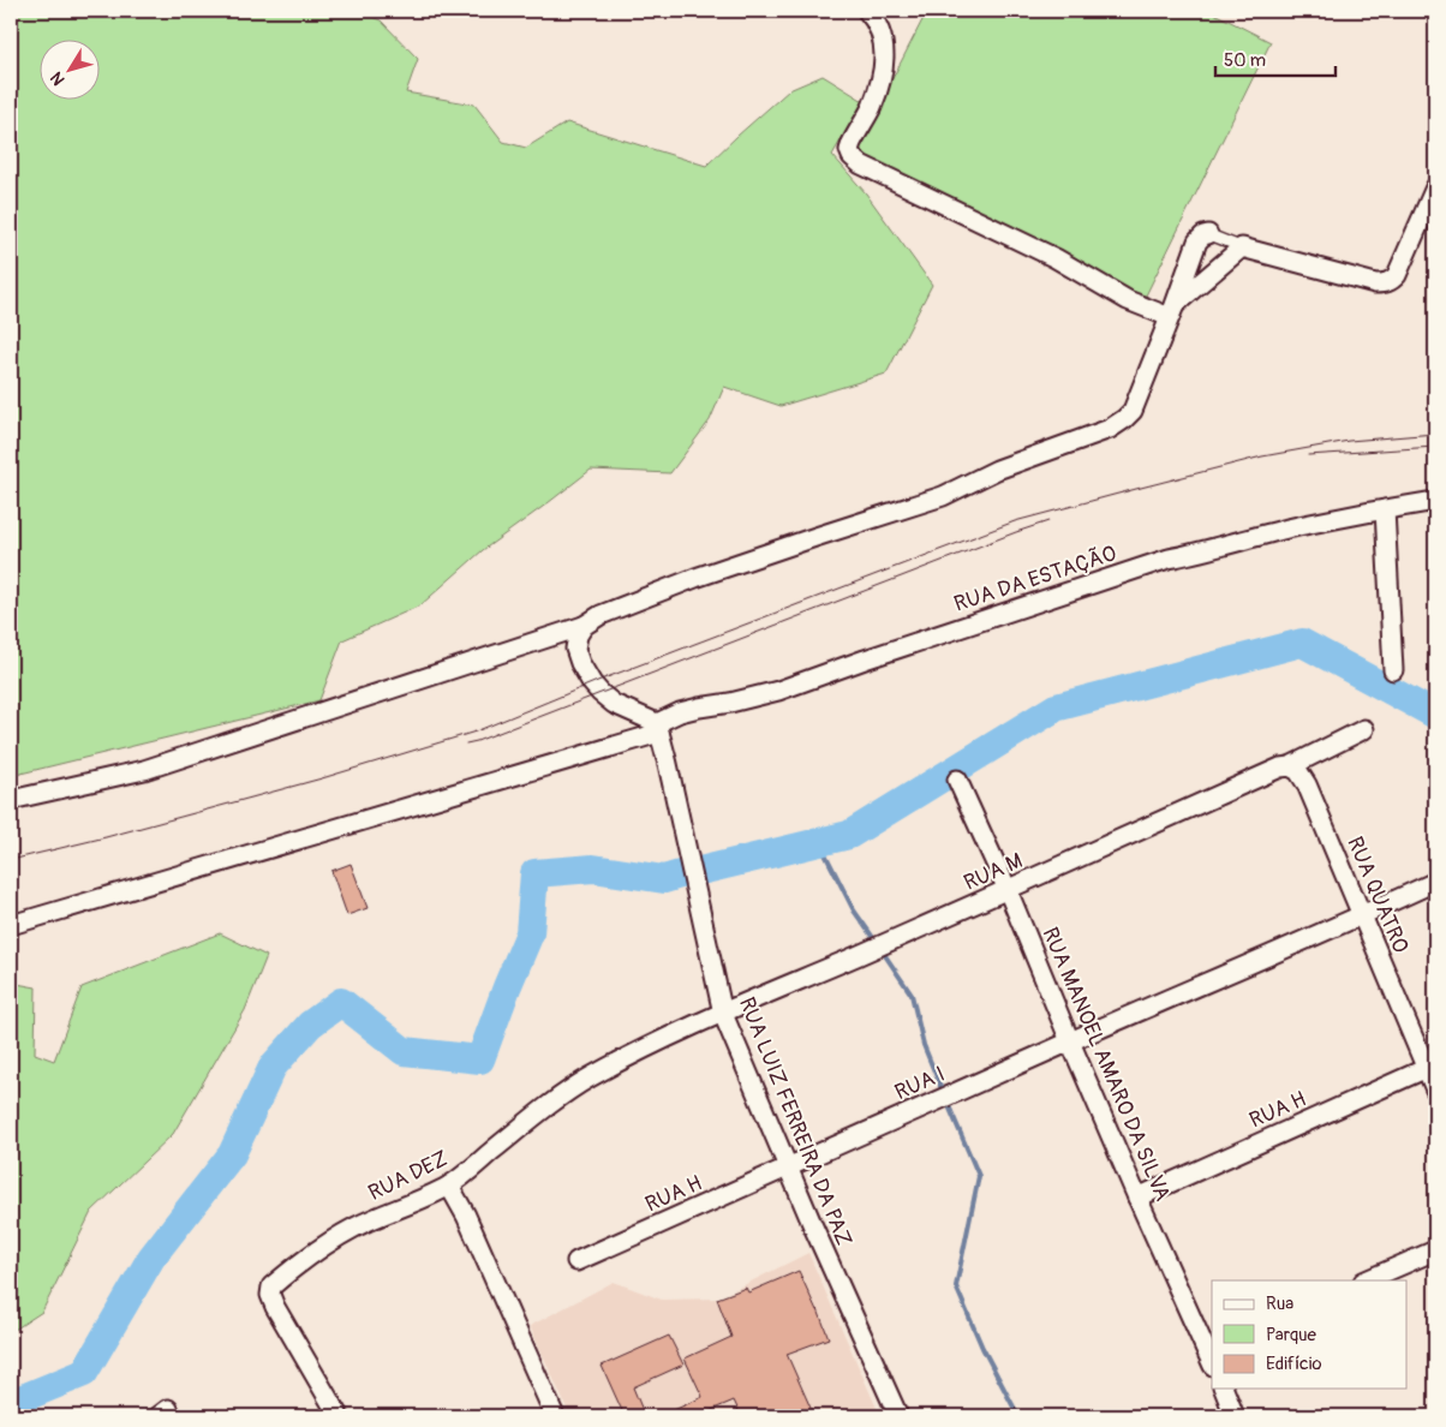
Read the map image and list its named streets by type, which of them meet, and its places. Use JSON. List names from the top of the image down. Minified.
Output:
{"streets":{"street":["RUA DA ESTAÇÃO","RUA M","RUA QUATRO","RUA MANOEL AMARO DA SILVA","RUA I","RUA H","RUA LUIZ FERREIRA DA PAZ","RUA DEZ"]},"crossings":[["RUA DA ESTAÇÃO","RUA LUIZ FERREIRA DA PAZ"],["RUA M","RUA QUATRO"],["RUA M","RUA MANOEL AMARO DA SILVA"],["RUA M","RUA LUIZ FERREIRA DA PAZ"],["RUA M","RUA DEZ"],["RUA QUATRO","RUA I"],["RUA QUATRO","RUA H"],["RUA MANOEL AMARO DA SILVA","RUA I"],["RUA MANOEL AMARO DA SILVA","RUA H"],["RUA I","RUA H"],["RUA I","RUA LUIZ FERREIRA DA PAZ"],["RUA H","RUA LUIZ FERREIRA DA PAZ"],["RUA LUIZ FERREIRA DA PAZ","RUA DEZ"]],"legend":["Rua","Parque","Edifício"],"scale_bar":"50 m","north":"bottom left"}
